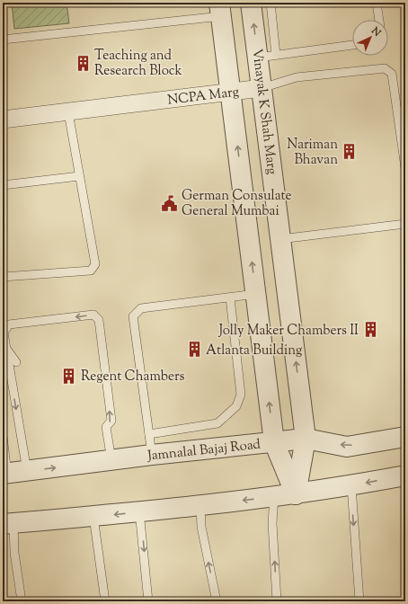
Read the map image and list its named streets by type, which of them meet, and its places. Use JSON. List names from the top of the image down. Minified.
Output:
{"streets":{"street":["NCPA Marg","Vinayak K Shah Marg","Jamnalal Bajaj Road"]},"crossings":[["NCPA Marg","Vinayak K Shah Marg"],["Vinayak K Shah Marg","Jamnalal Bajaj Road"]],"places":{"building":["Teaching and Research Block","Nariman Bhavan","Jolly Maker Chambers II","Atlanta Building","Regent Chambers"],"public building":["German Consulate General Mumbai"]},"north":"top right"}
